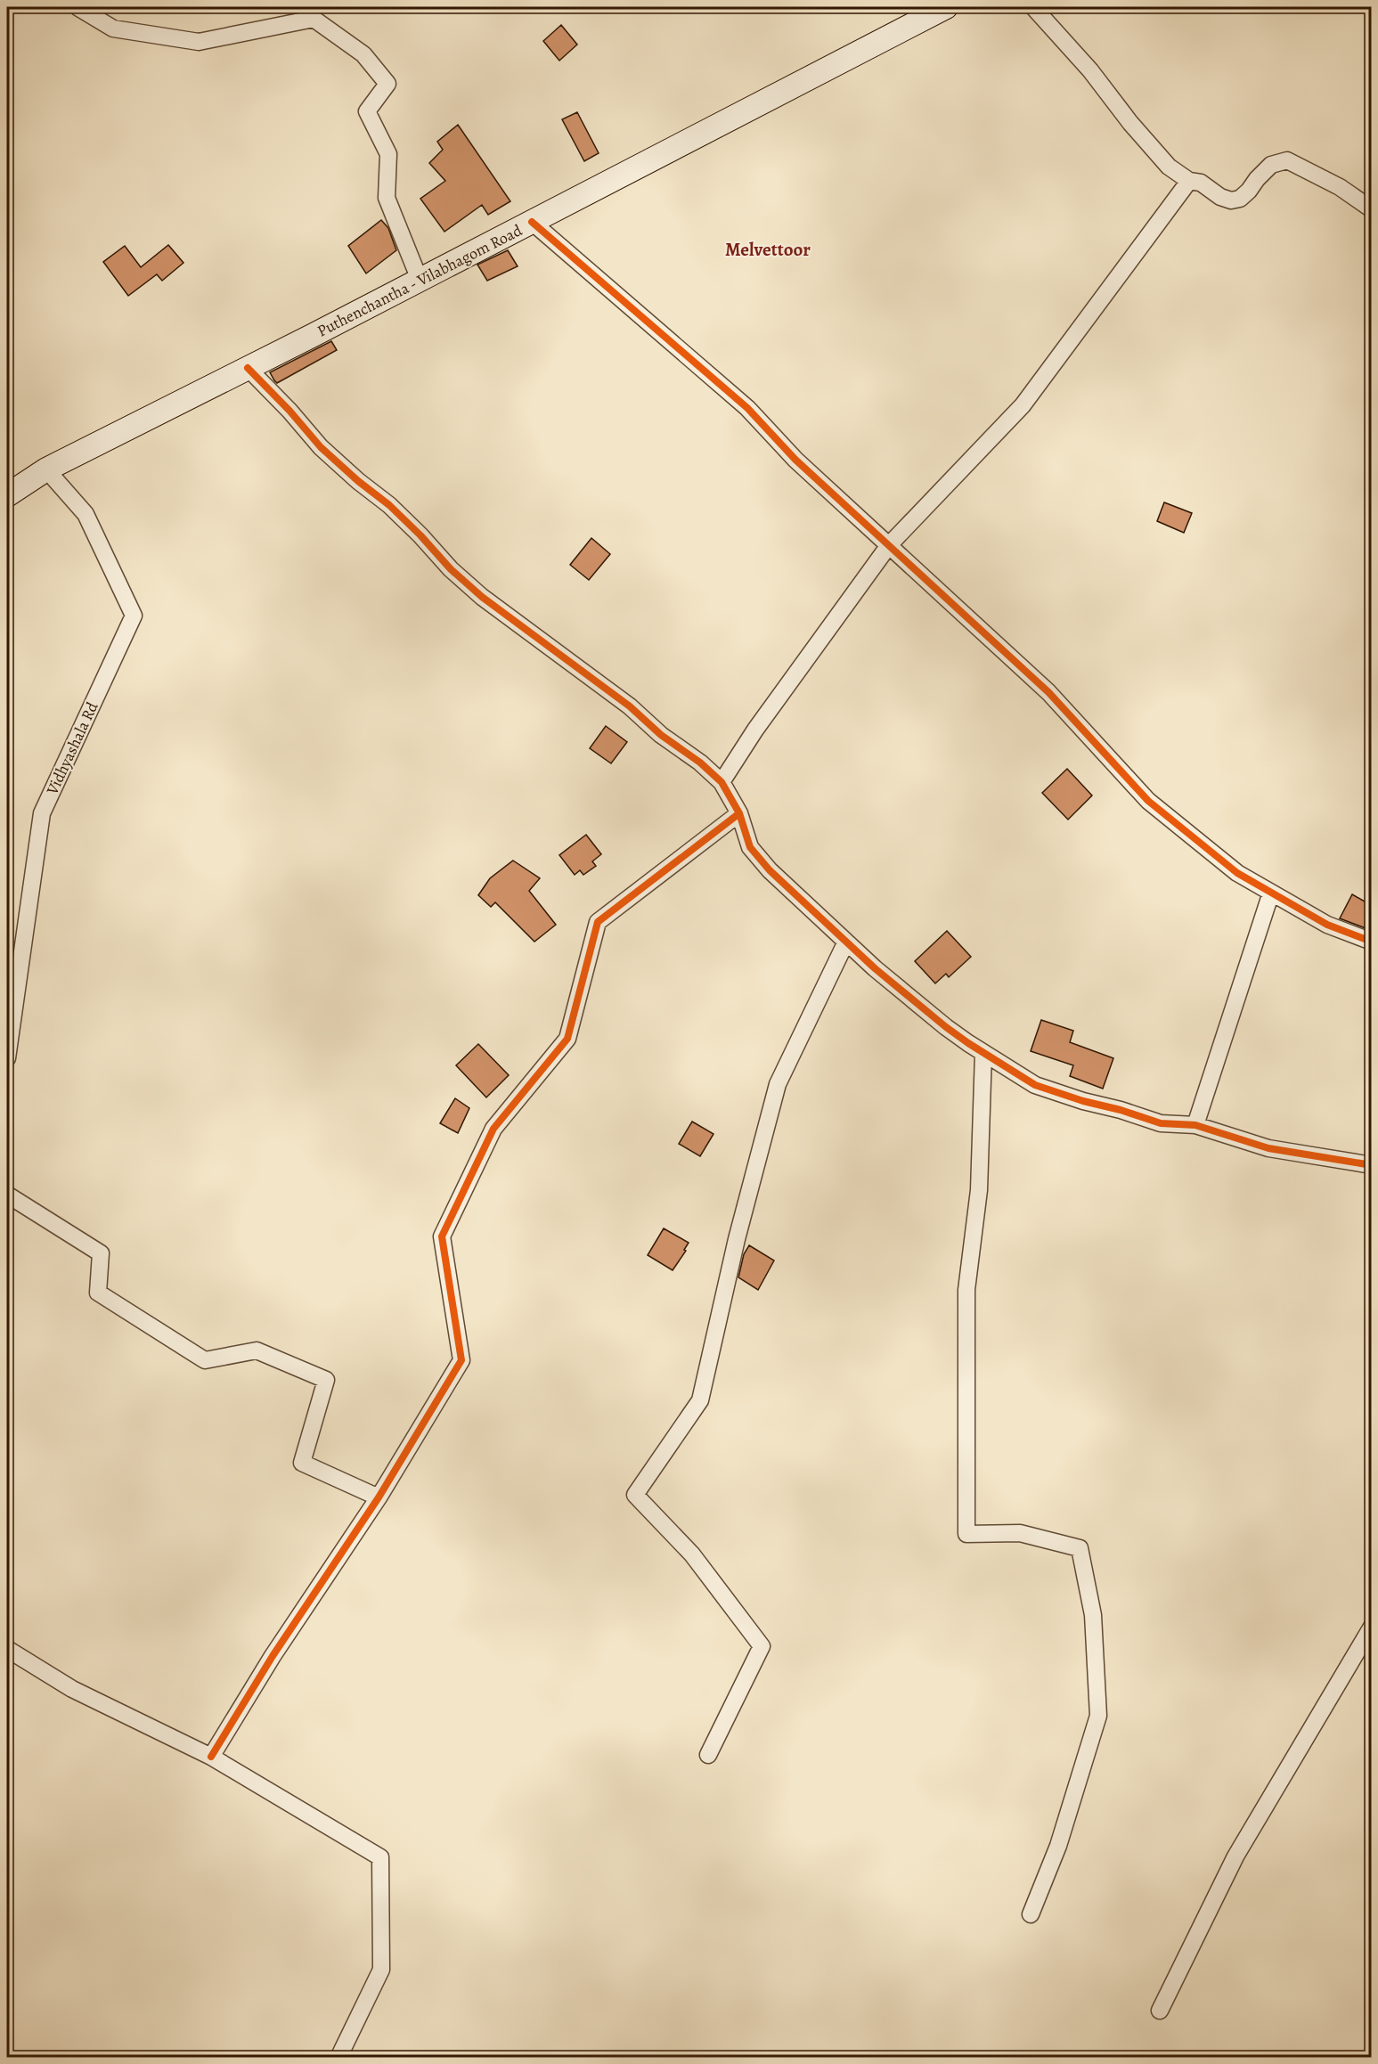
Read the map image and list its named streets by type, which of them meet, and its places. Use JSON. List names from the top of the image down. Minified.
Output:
{"streets":{"main road":["Puthenchantha - Vilabhagom Road"],"street":["Vidhyashala Rd"]},"crossings":[["Puthenchantha - Vilabhagom Road","Vidhyashala Rd"]],"districts":["Melvettoor"]}
